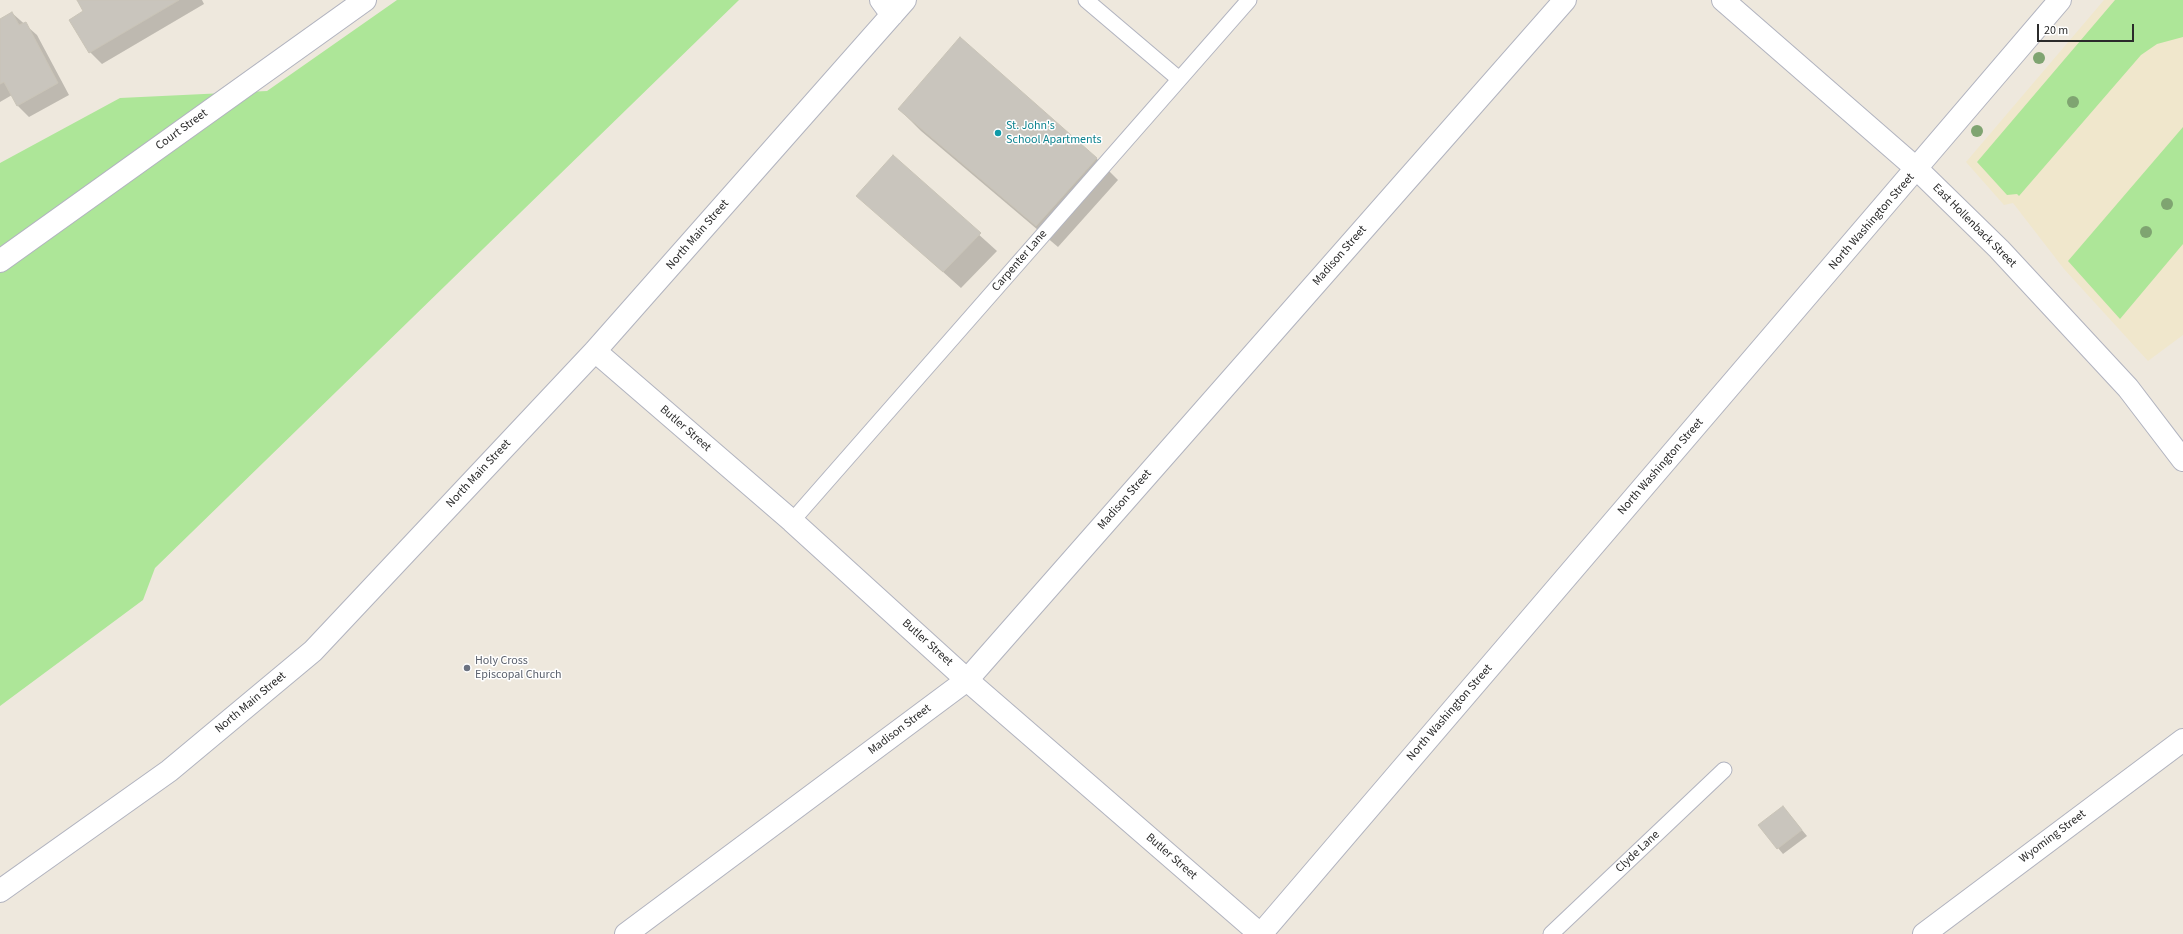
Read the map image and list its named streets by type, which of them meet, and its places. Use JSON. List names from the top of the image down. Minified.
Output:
{"streets":{"street":["Court Street","North Washington Street","East Hollenback Street","North Main Street","Madison Street","Butler Street","Wyoming Street"],"lane":["Carpenter Lane","Clyde Lane"]},"crossings":[["North Washington Street","East Hollenback Street"],["North Washington Street","Butler Street"],["North Main Street","Butler Street"],["Madison Street","Butler Street"],["Carpenter Lane","Butler Street"]],"places":["St. John's School Apartments","Holy Cross Episcopal Church"],"scale_bar":"20 m"}
